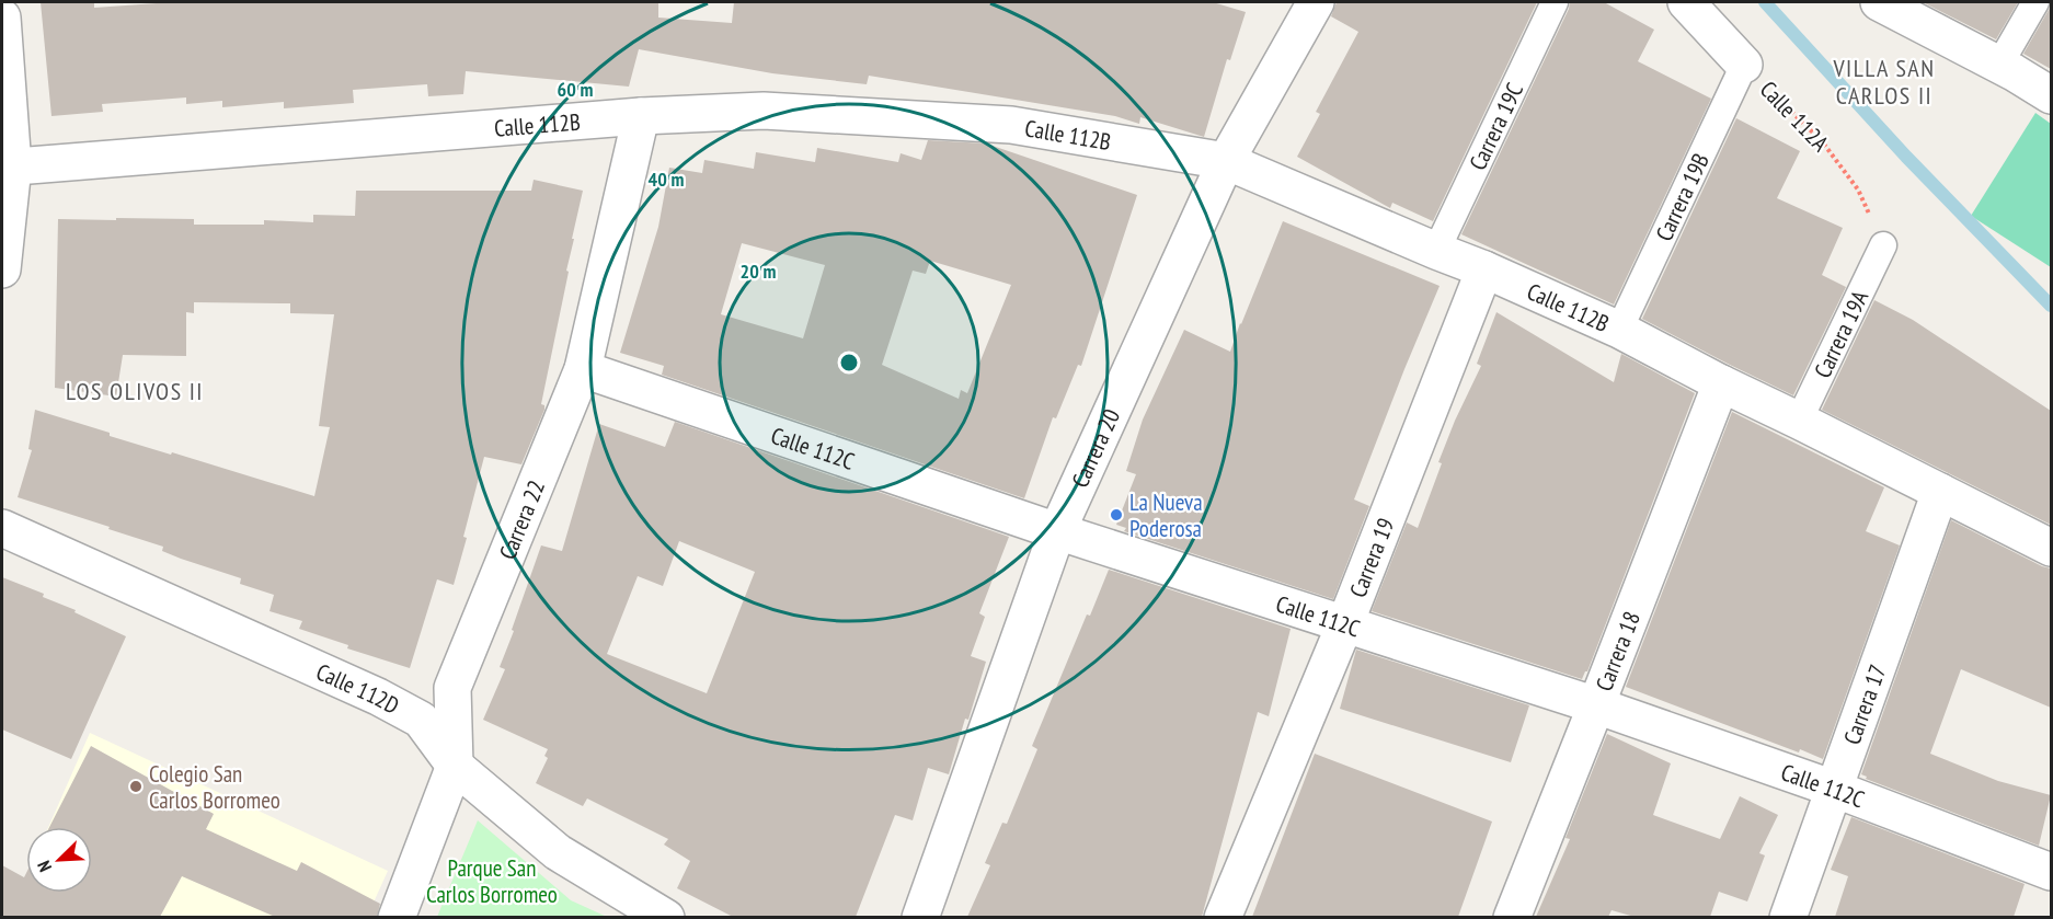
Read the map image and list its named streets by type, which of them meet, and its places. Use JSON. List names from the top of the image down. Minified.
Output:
{"streets":{"street":["Calle 112A","Calle 112B","Calle 112C","Carrera 20","Carrera 22","Carrera 19","Carrera 18","Calle 112D","Carrera 17"],"lane":["Carrera 19C","Carrera 19B","Carrera 19A"]},"crossings":[["Calle 112A","Carrera 19B"],["Calle 112A","Carrera 19A"],["Calle 112B","Carrera 19C"],["Calle 112B","Carrera 19B"],["Calle 112B","Carrera 19A"],["Calle 112B","Carrera 20"],["Calle 112B","Carrera 22"],["Calle 112B","Carrera 19"],["Calle 112B","Carrera 18"],["Calle 112B","Carrera 17"],["Calle 112C","Carrera 20"],["Calle 112C","Carrera 22"],["Calle 112C","Carrera 19"],["Calle 112C","Carrera 18"],["Calle 112C","Carrera 17"],["Carrera 22","Calle 112D"]],"districts":["VILLA SAN CARLOS II","LOS OLIVOS II"],"parks":["Parque San Carlos Borromeo"],"places":["La Nueva Poderosa","Colegio San Carlos Borromeo"],"north":"bottom left","rings":["60 m","40 m","20 m"]}
